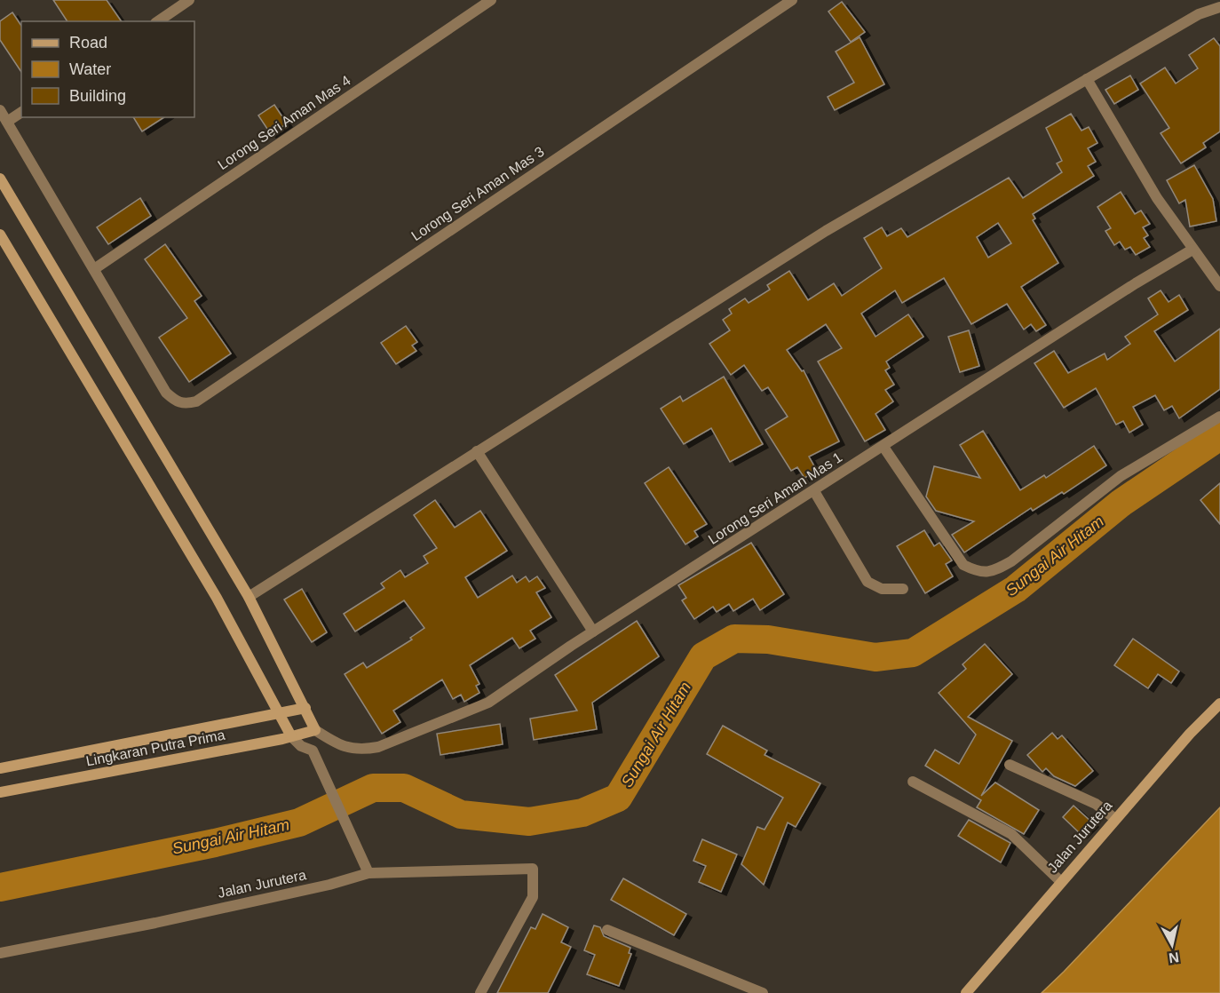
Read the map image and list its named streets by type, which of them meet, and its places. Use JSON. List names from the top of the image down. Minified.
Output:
{"streets":{"main road":["Lingkaran Putra Prima","Jalan Jurutera"],"street":["Lorong Seri Aman Mas 4","Lorong Seri Aman Mas 3","Lorong Seri Aman Mas 1"]},"crossings":[["Lorong Seri Aman Mas 4","Lorong Seri Aman Mas 3"],["Lorong Seri Aman Mas 1","Lingkaran Putra Prima"]],"water":["Sungai Air Hitam"],"legend":["Road","Water","Building"],"north":"bottom"}
